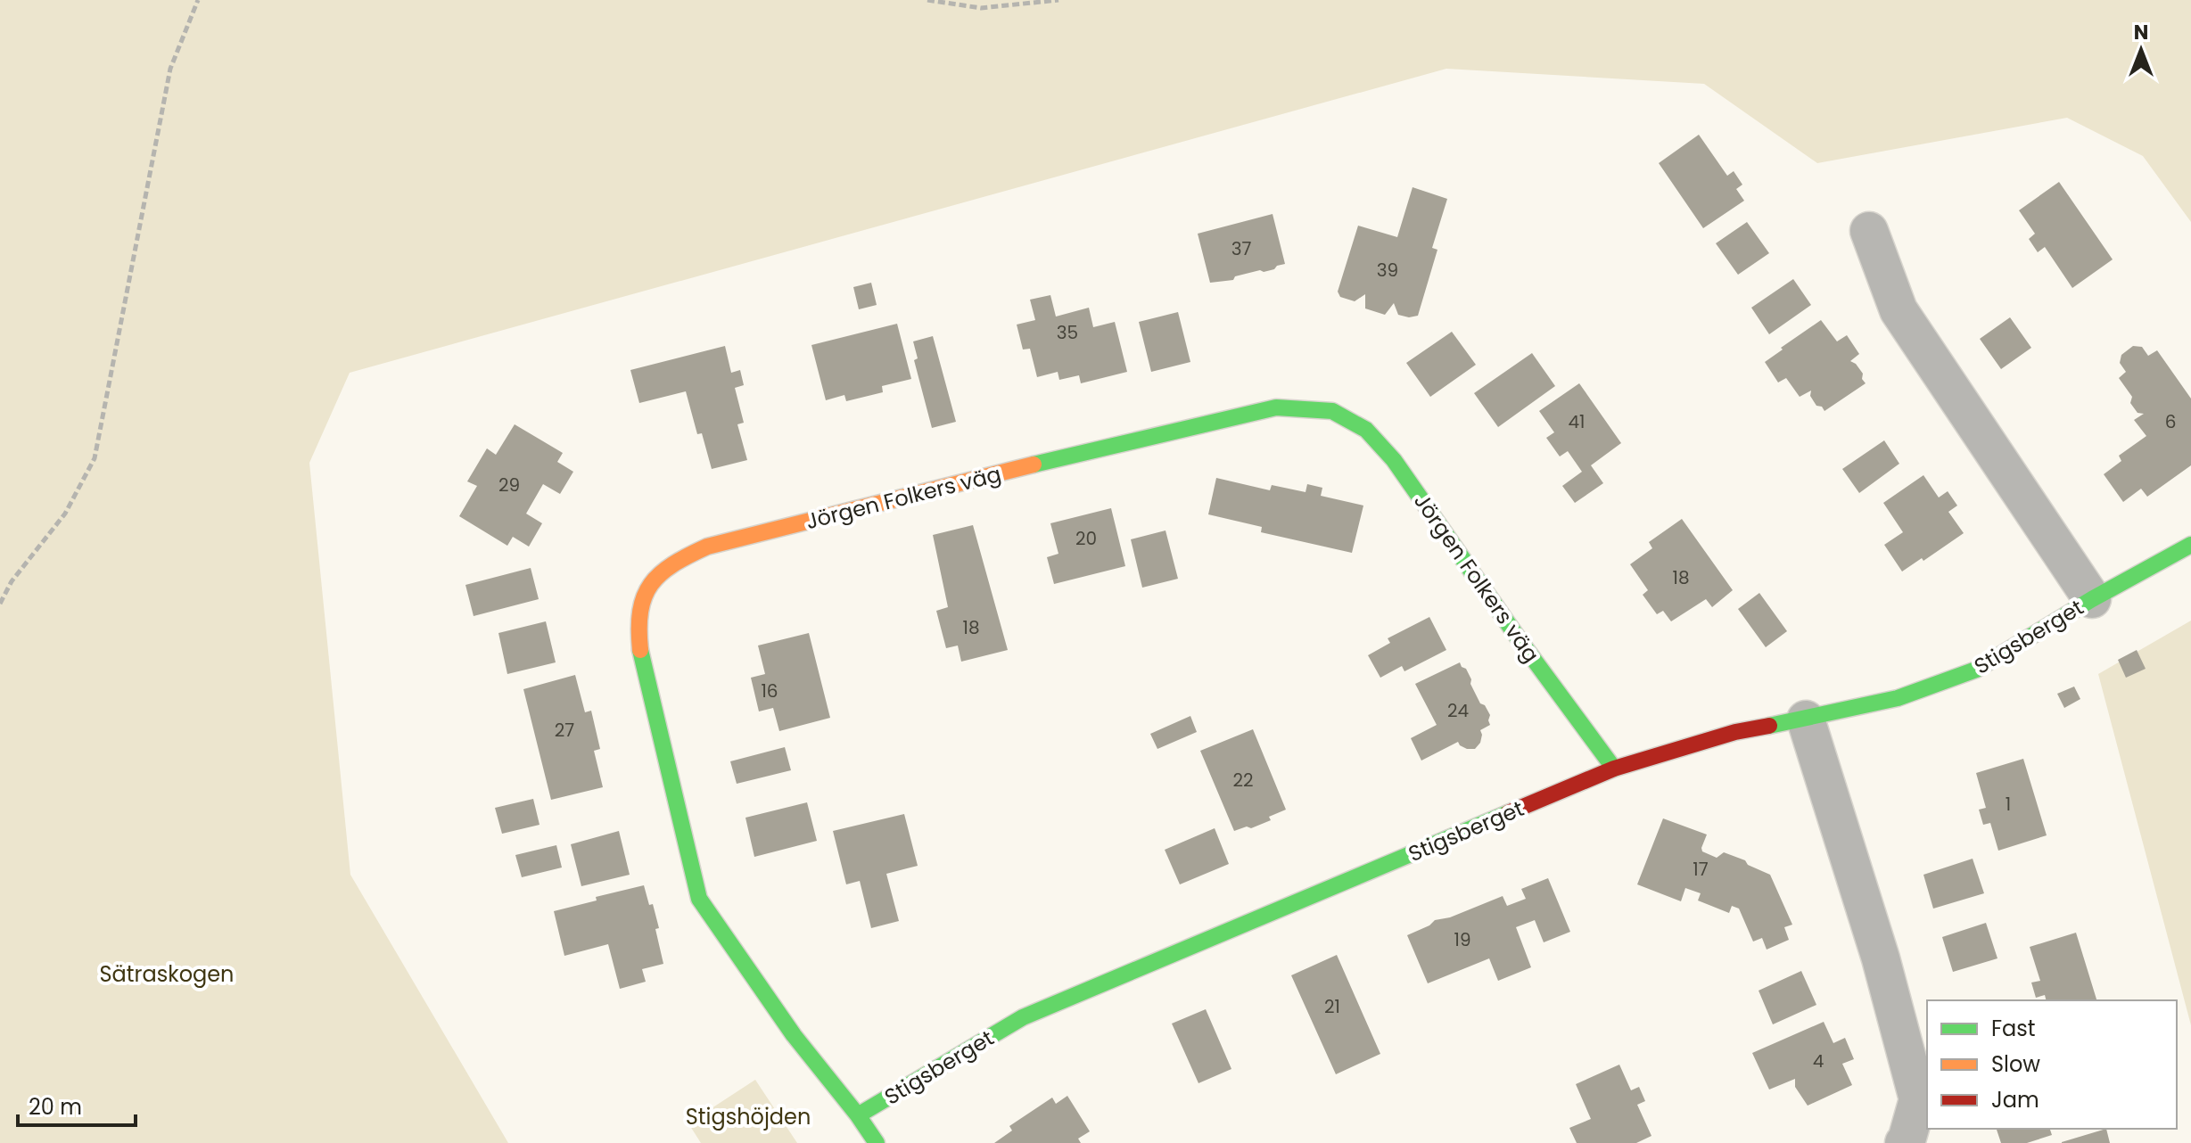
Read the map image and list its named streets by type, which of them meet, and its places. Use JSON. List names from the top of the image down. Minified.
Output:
{"streets":{"street":["Jörgen Folkers väg","Stigsberget"]},"crossings":[["Jörgen Folkers väg","Stigsberget"]],"parks":["Sätraskogen","Stigshöjden"],"house_numbers":["37","39","35","41","6","29","20","18","18","16","24","27","22","1","17","19","21","4"],"legend":["Fast","Slow","Jam"],"scale_bar":"20 m","north":"top"}
